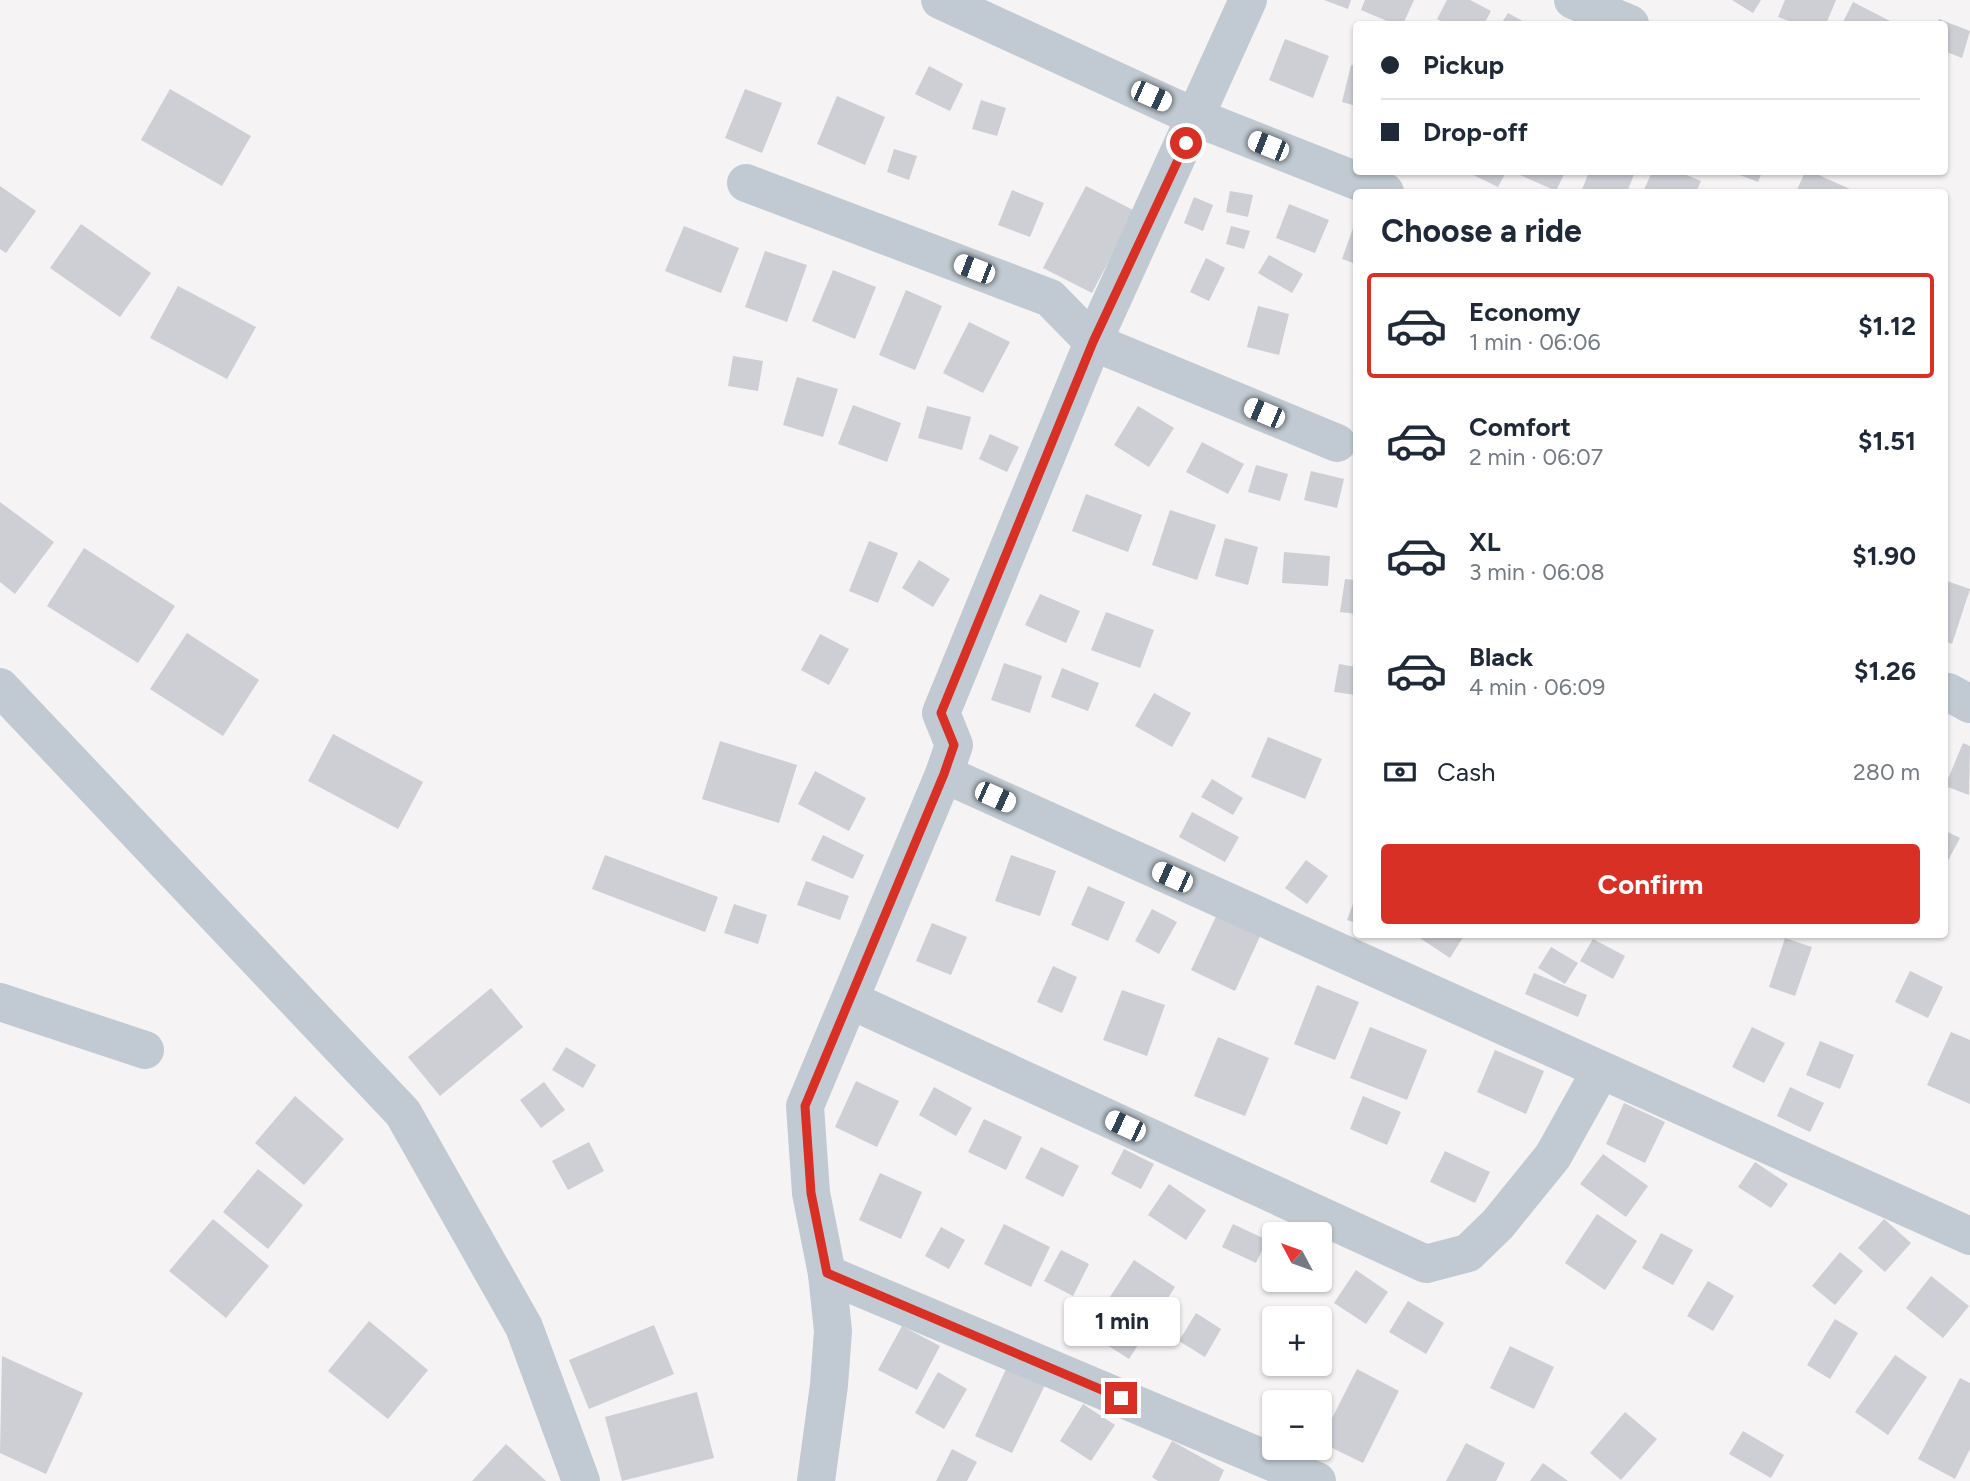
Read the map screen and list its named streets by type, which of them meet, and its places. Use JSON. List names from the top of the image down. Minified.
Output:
{"north":"top left","page":{"banner":["Pickup","Drop-off"],"heading":"Choose a ride","list":[{"name":"Economy","note":"1 min · 06:06","value":"$1.12"},{"name":"Comfort","note":"2 min · 06:07","value":"$1.51"},{"name":"XL","note":"3 min · 06:08","value":"$1.90"},{"name":"Black","note":"4 min · 06:09","value":"$1.26"}],"pay":["Cash","280 m"],"buttons":"Confirm","map_buttons":["+","−"],"bubble":"1 min"}}
